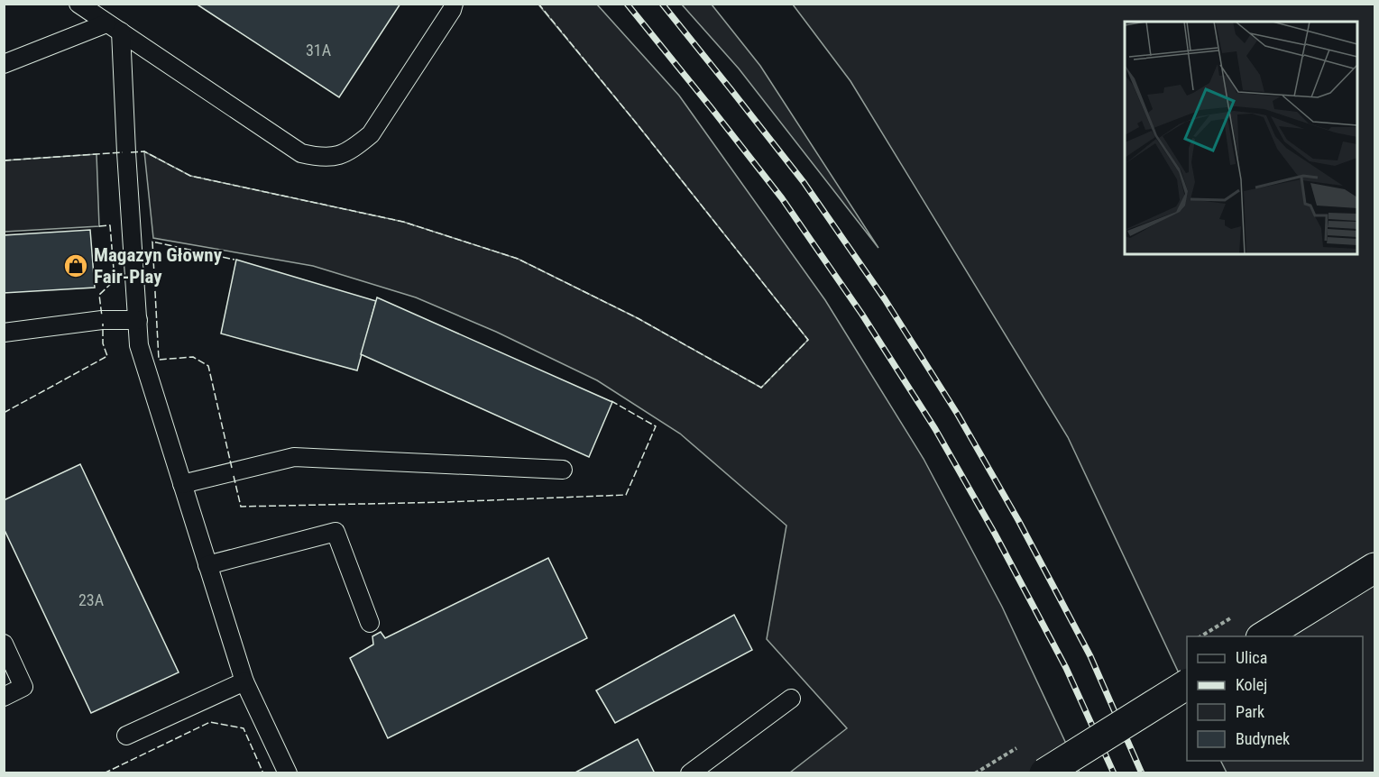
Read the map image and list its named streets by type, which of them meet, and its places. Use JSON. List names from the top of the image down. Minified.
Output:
{"places":{"shop":["Magazyn Głowny Fair-Play"]},"house_numbers":["31A","23A"],"legend":["Ulica","Kolej","Park","Budynek"]}
